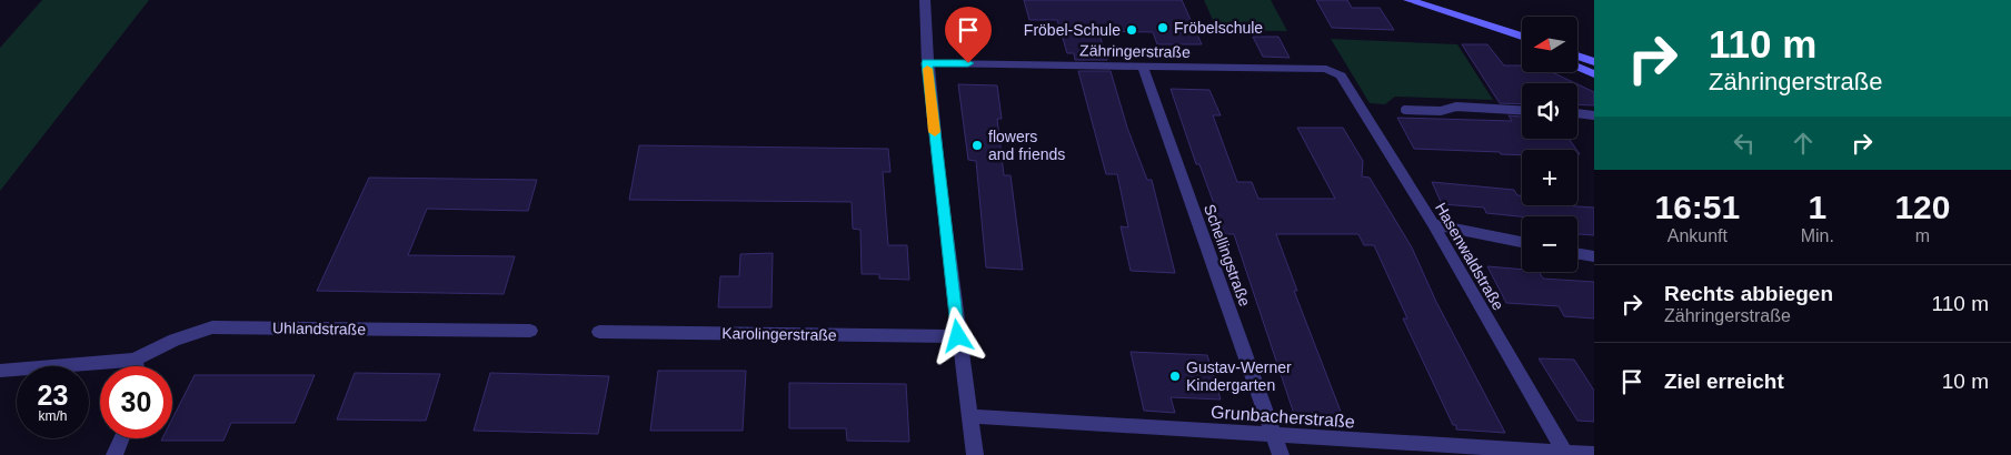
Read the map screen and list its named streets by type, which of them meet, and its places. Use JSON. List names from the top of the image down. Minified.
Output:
{"streets":{"street":["Zähringerstraße","Schellingstraße","Hasenwaldstraße","Uhlandstraße","Karolingerstraße","Grunbacherstraße"]},"crossings":[["Zähringerstraße","Schellingstraße"],["Zähringerstraße","Hasenwaldstraße"],["Schellingstraße","Grunbacherstraße"],["Hasenwaldstraße","Grunbacherstraße"]],"places":["Fröbelschule","Fröbel-Schule","flowers and friends","Gustav-Werner Kindergarten"],"north":"left","page":{"turn":["110 m","Zähringerstraße"],"map_buttons":["+","−"],"eta":["16:51","Ankunft","1","Min.","120","m"],"list":[{"name":"Rechts abbiegen","note":"Zähringerstraße","value":"110 m"},{"name":"Ziel erreicht","value":"10 m"}],"speed":"23 km/h","limit":"30"}}
